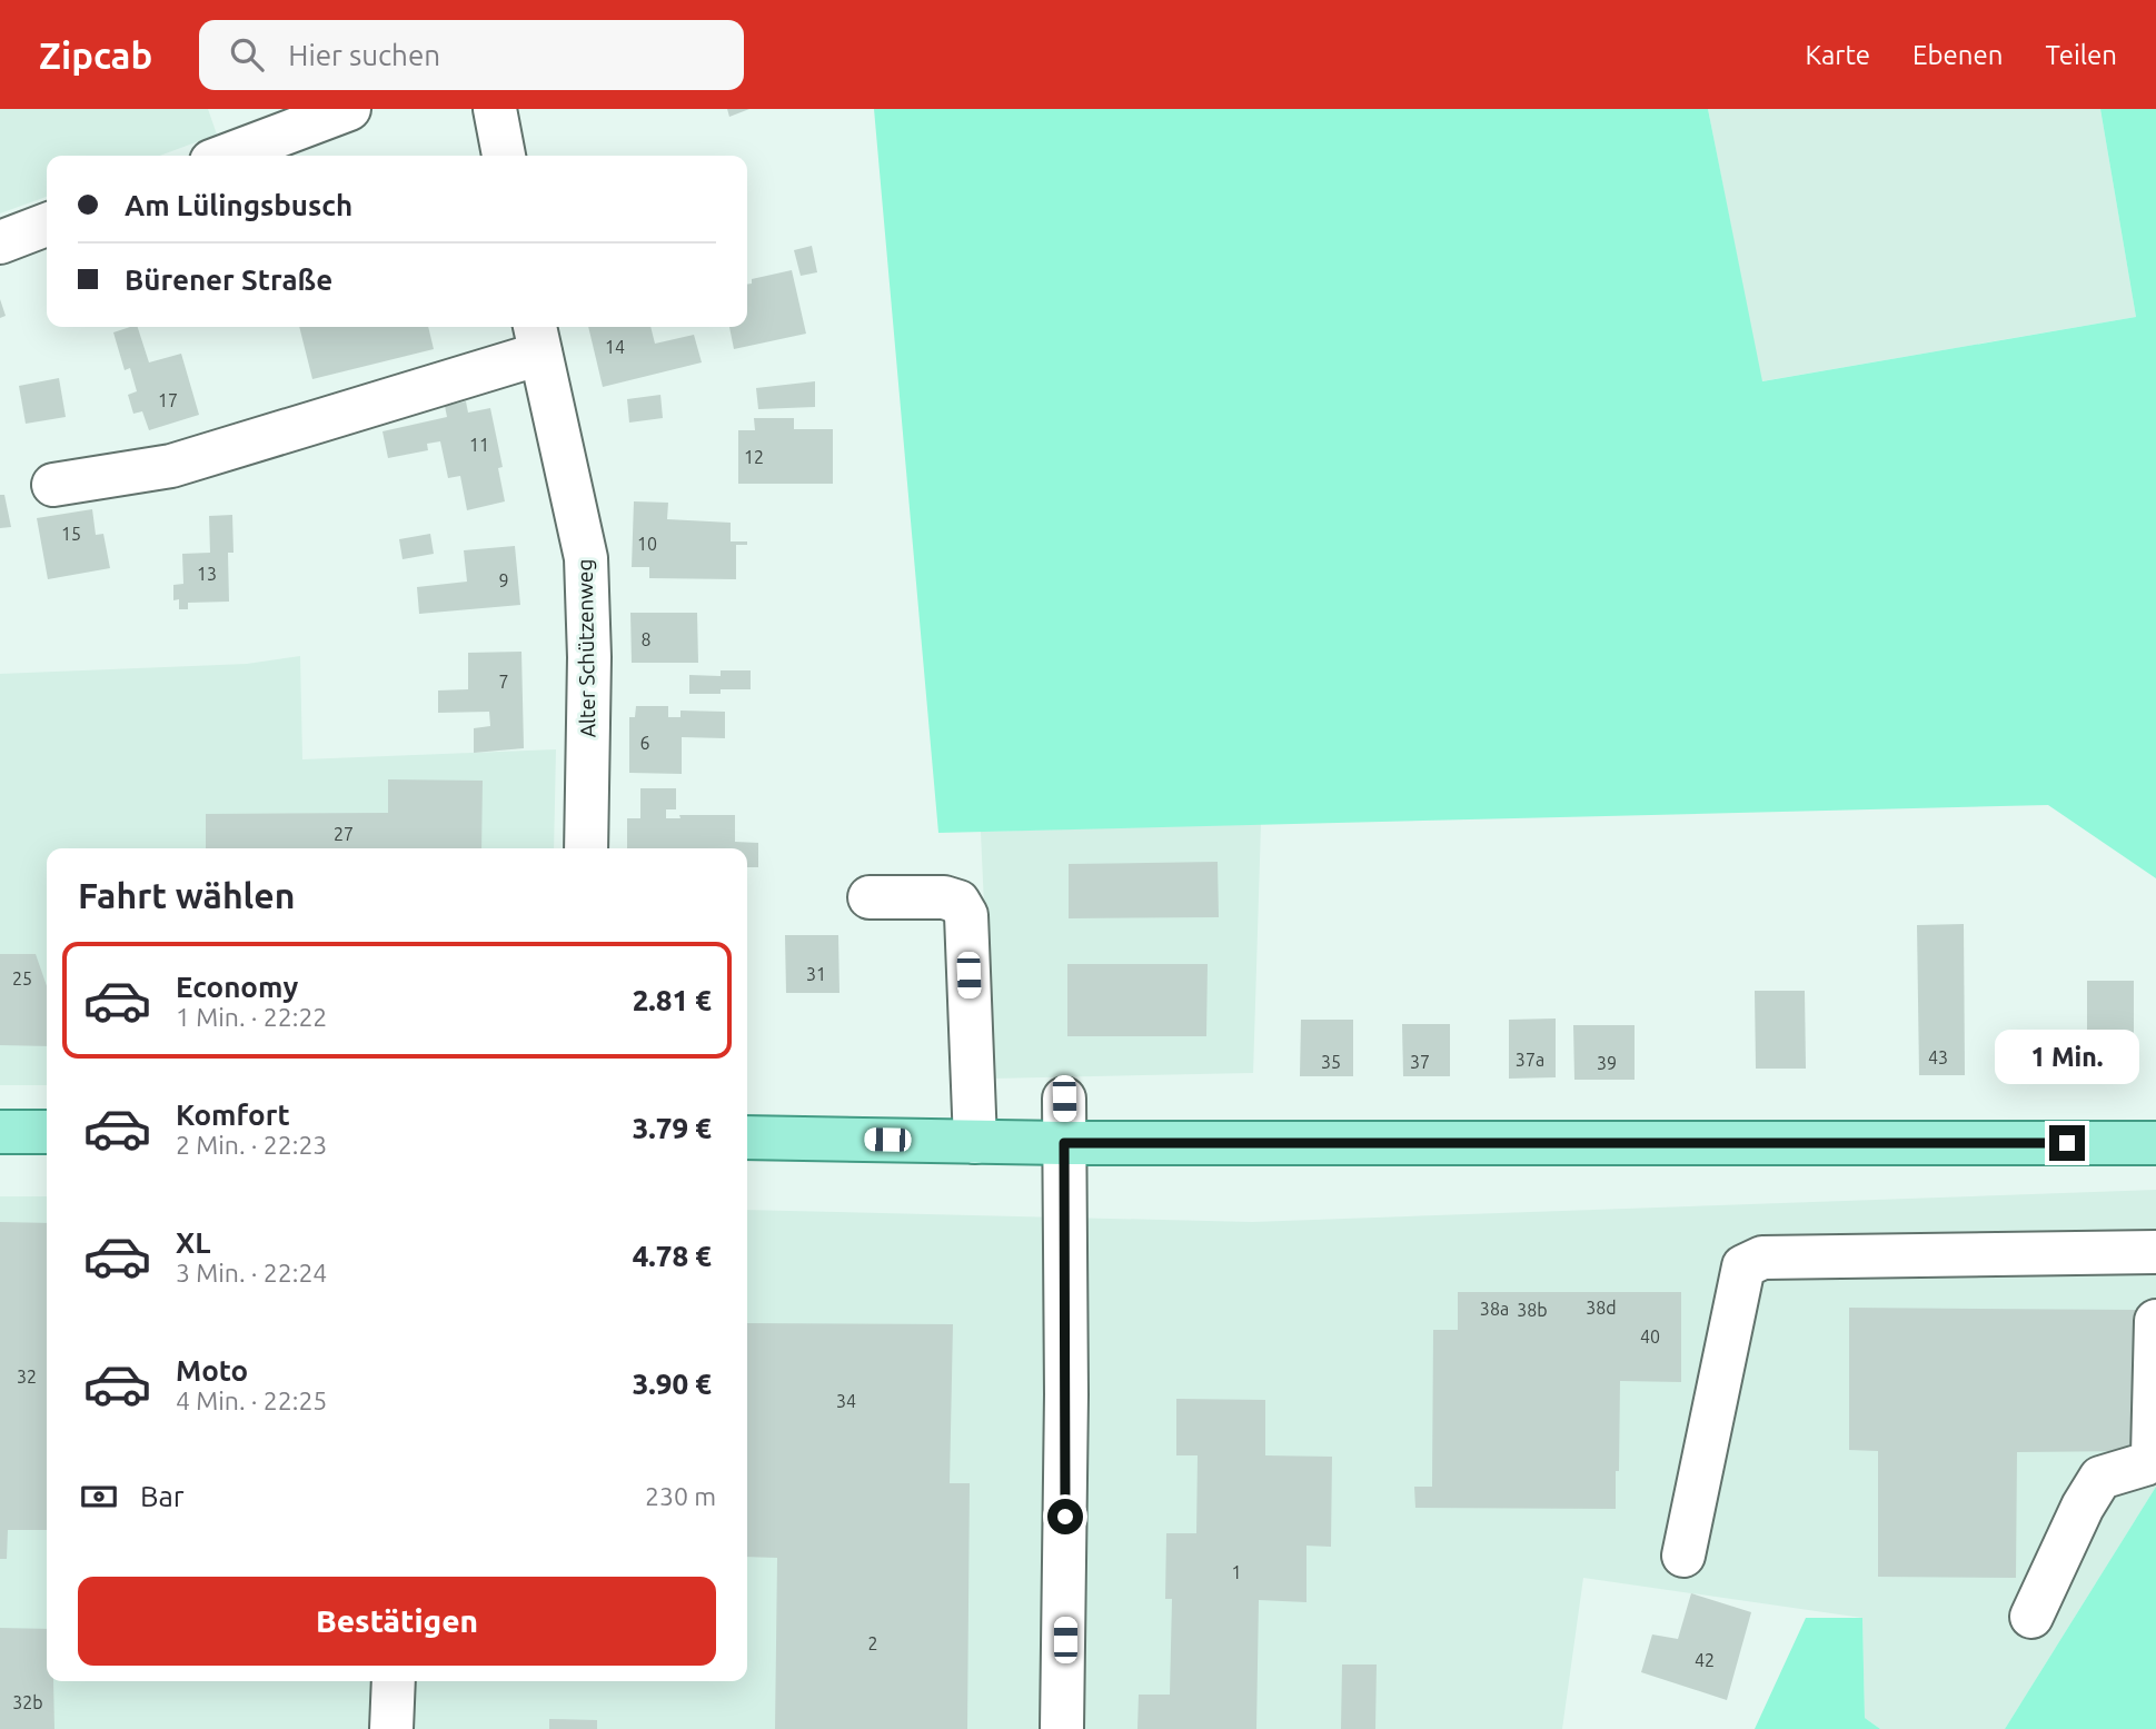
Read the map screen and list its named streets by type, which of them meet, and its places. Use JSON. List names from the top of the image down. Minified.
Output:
{"streets":{"street":["Alter Schützenweg"]},"house_numbers":["14","17","11","12","15","10","13","9","8","7","6","27","31","25","43","37a","35","37","39","38d","38a","38b","40","32","34","1","2","42","32b"],"page":{"header":"Zipcab","search":"Hier suchen","nav":["Karte","Ebenen","Teilen"],"banner":["Am Lülingsbusch","Bürener Straße"],"heading":"Fahrt wählen","list":[{"name":"Economy","note":"1 Min. · 22:22","value":"2.81 €"},{"name":"Komfort","note":"2 Min. · 22:23","value":"3.79 €"},{"name":"XL","note":"3 Min. · 22:24","value":"4.78 €"},{"name":"Moto","note":"4 Min. · 22:25","value":"3.90 €"}],"bubble":"1 Min.","pay":["Bar","230 m"],"buttons":"Bestätigen"}}
